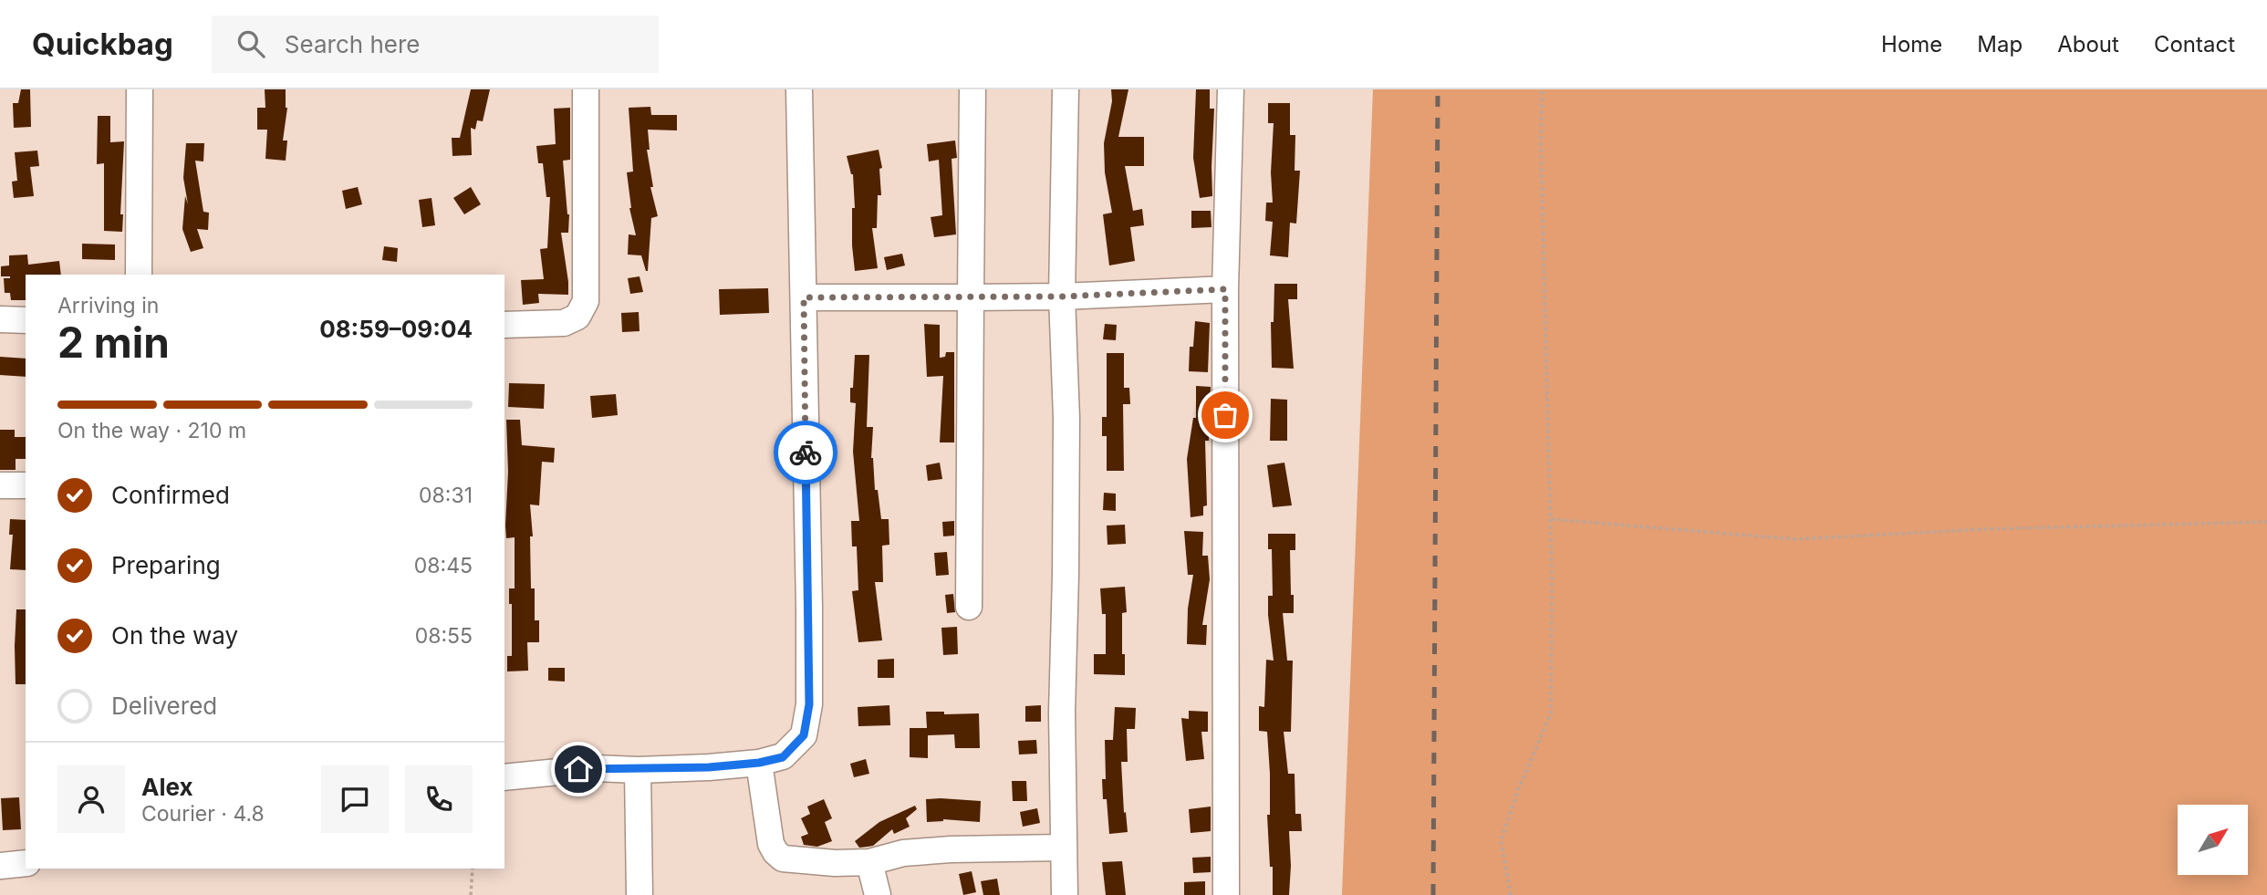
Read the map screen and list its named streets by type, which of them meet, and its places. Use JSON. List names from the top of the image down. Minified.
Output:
{"north":"top right","page":{"header":"Quickbag","search":"Search here","nav":["Home","Map","About","Contact"],"heading":["2 min","Arriving in","08:59–09:04"],"panel":["Alex","Courier · 4.8"],"bar":"On the way · 210 m","list":[["Confirmed","08:31"],["Preparing","08:45"],["On the way","08:55"],"Delivered"]}}
